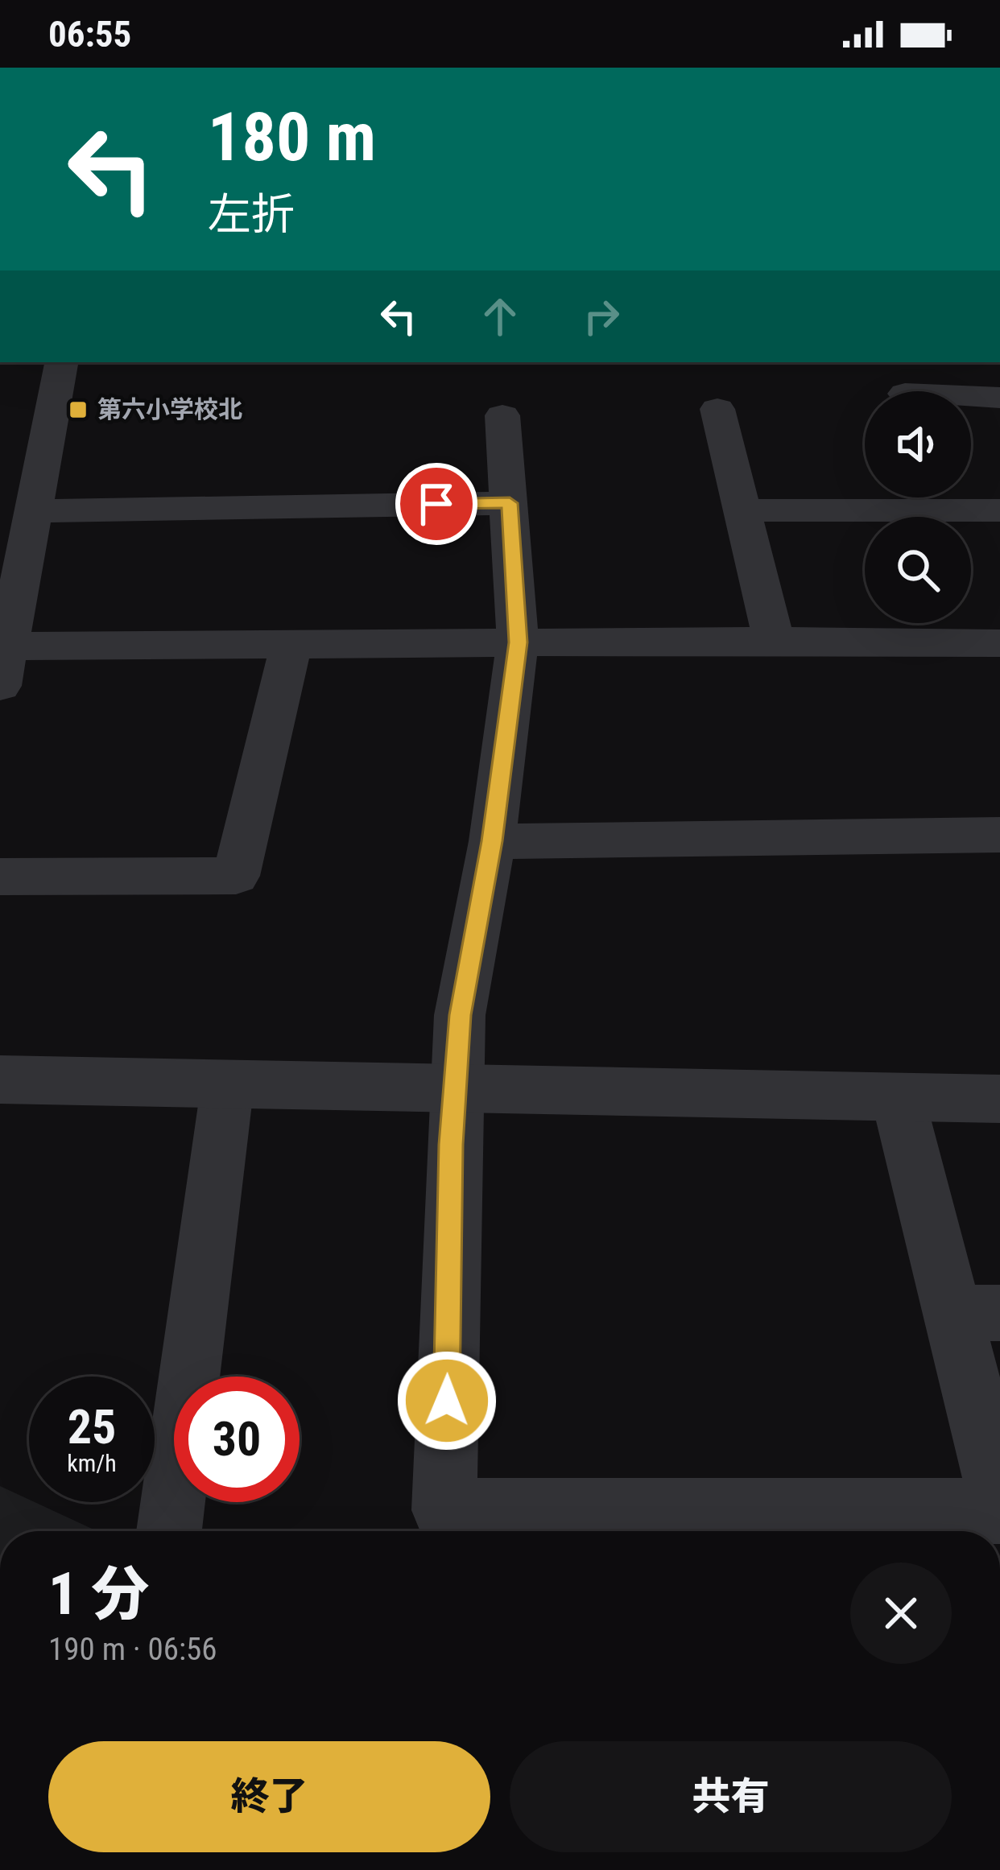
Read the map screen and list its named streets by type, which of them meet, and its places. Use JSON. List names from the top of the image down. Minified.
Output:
{"places":{"transit":["第六小学校北"]},"page":{"status":"06:55","turn":["180 m","左折"],"speed":"25 km/h","limit":"30","heading":["1 分","190 m · 06:56"],"buttons":["終了","共有"]}}
